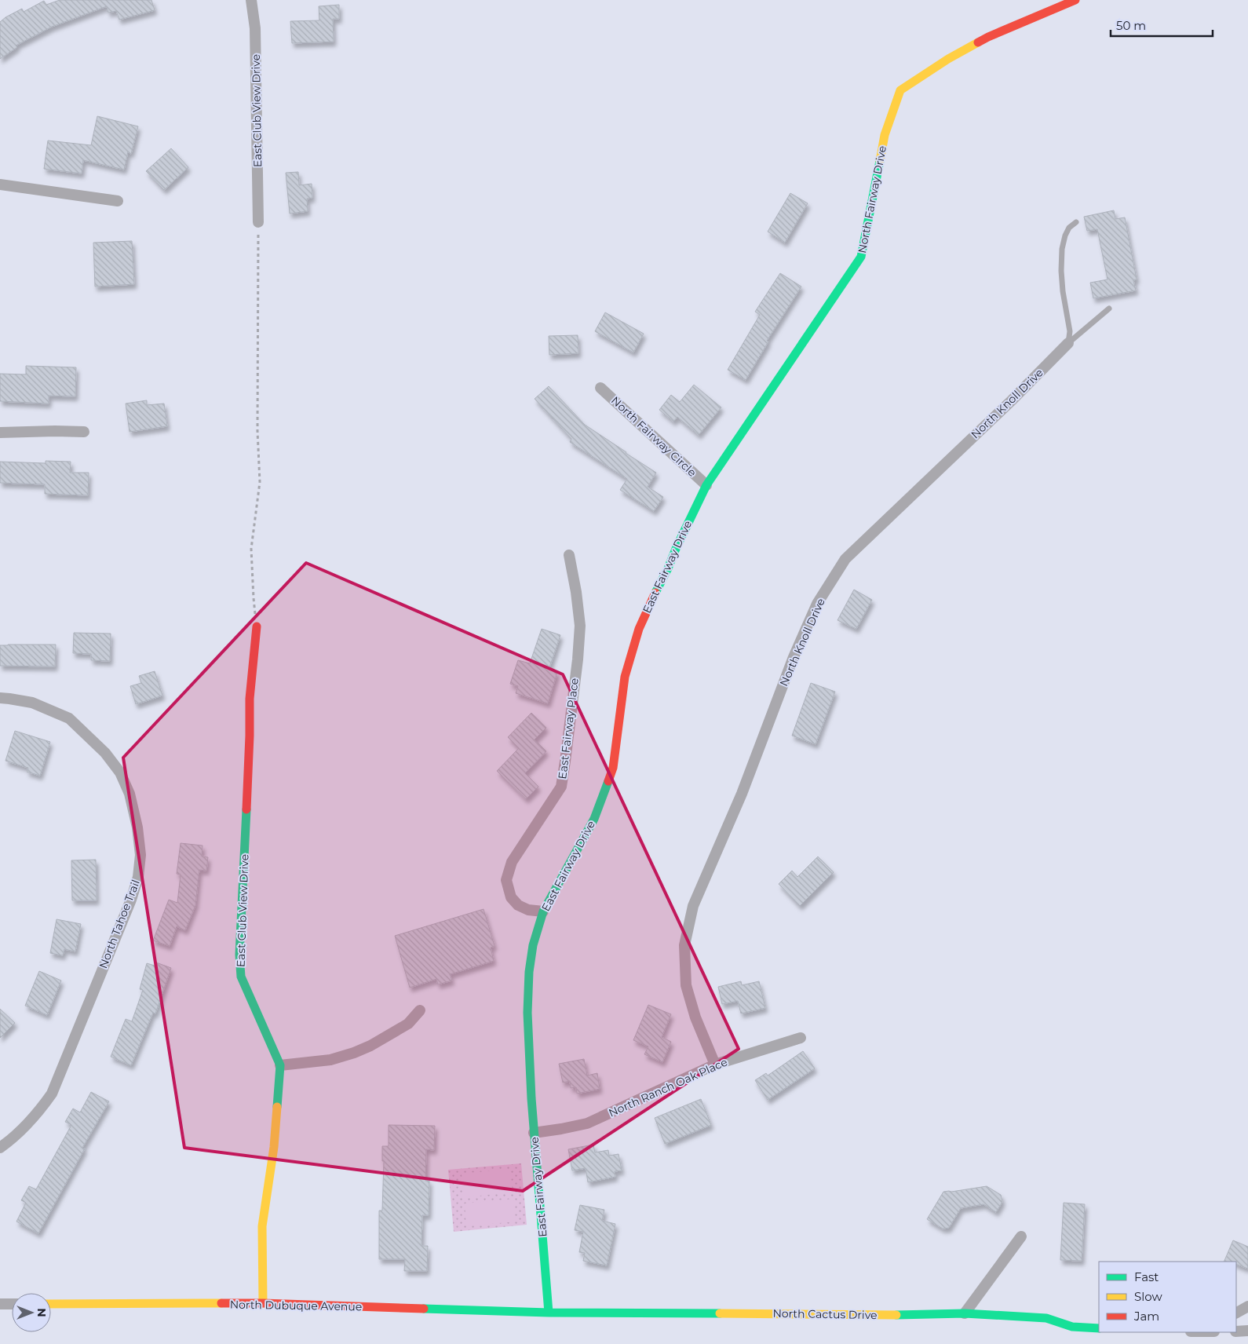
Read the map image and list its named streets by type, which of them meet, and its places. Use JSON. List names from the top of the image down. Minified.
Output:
{"streets":{"street":["East Club View Drive","North Fairway Drive","North Knoll Drive","North Fairway Circle","East Fairway Drive","East Fairway Place","North Tahoe Trail","North Ranch Oak Place","North Dubuque Avenue","North Cactus Drive"]},"crossings":[["East Club View Drive","North Dubuque Avenue"],["North Fairway Drive","North Fairway Circle"],["North Fairway Drive","East Fairway Drive"],["North Knoll Drive","North Ranch Oak Place"],["North Fairway Circle","East Fairway Drive"],["East Fairway Drive","East Fairway Place"],["East Fairway Drive","North Ranch Oak Place"],["East Fairway Drive","North Dubuque Avenue"],["East Fairway Drive","North Cactus Drive"],["North Dubuque Avenue","North Cactus Drive"]],"legend":["Fast","Slow","Jam"],"scale_bar":"50 m","north":"right"}
